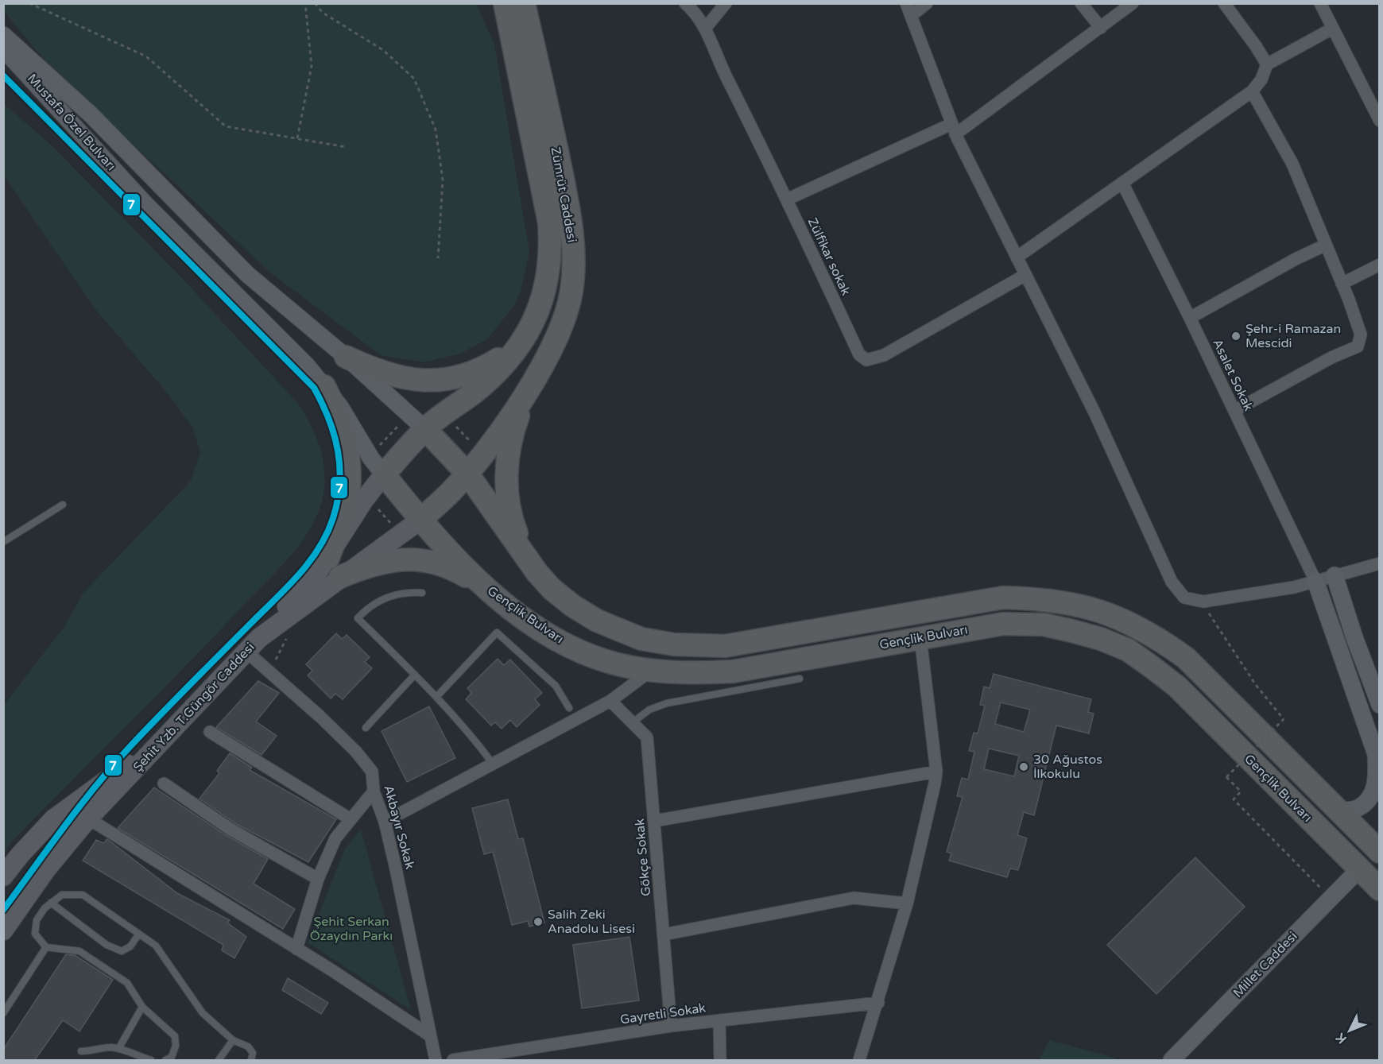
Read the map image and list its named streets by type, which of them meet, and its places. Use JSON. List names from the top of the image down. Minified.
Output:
{"streets":{"highway":["Zümrüt Caddesi","Gençlik Bulvarı"],"main road":["Mustafa Özel Bulvarı","Şehit Yzb. T.Güngör Caddesi","Millet Caddesi"],"street":["Zülfikar sokak","Asalet Sokak","Akbayır Sokak","Gökçe Sokak","Gayretli Sokak"]},"crossings":[["Mustafa Özel Bulvarı","Gençlik Bulvarı"],["Zümrüt Caddesi","Gençlik Bulvarı"],["Zümrüt Caddesi","Şehit Yzb. T.Güngör Caddesi"],["Gençlik Bulvarı","Şehit Yzb. T.Güngör Caddesi"],["Gençlik Bulvarı","Millet Caddesi"],["Şehit Yzb. T.Güngör Caddesi","Akbayır Sokak"],["Gökçe Sokak","Gayretli Sokak"]],"parks":["Şehit Serkan Özaydın Parkı"],"places":["Şehr-i Ramazan Mescidi","30 Ağustos İlkokulu","Salih Zeki Anadolu Lisesi"],"lines":["transit line 7"],"north":"bottom left"}
